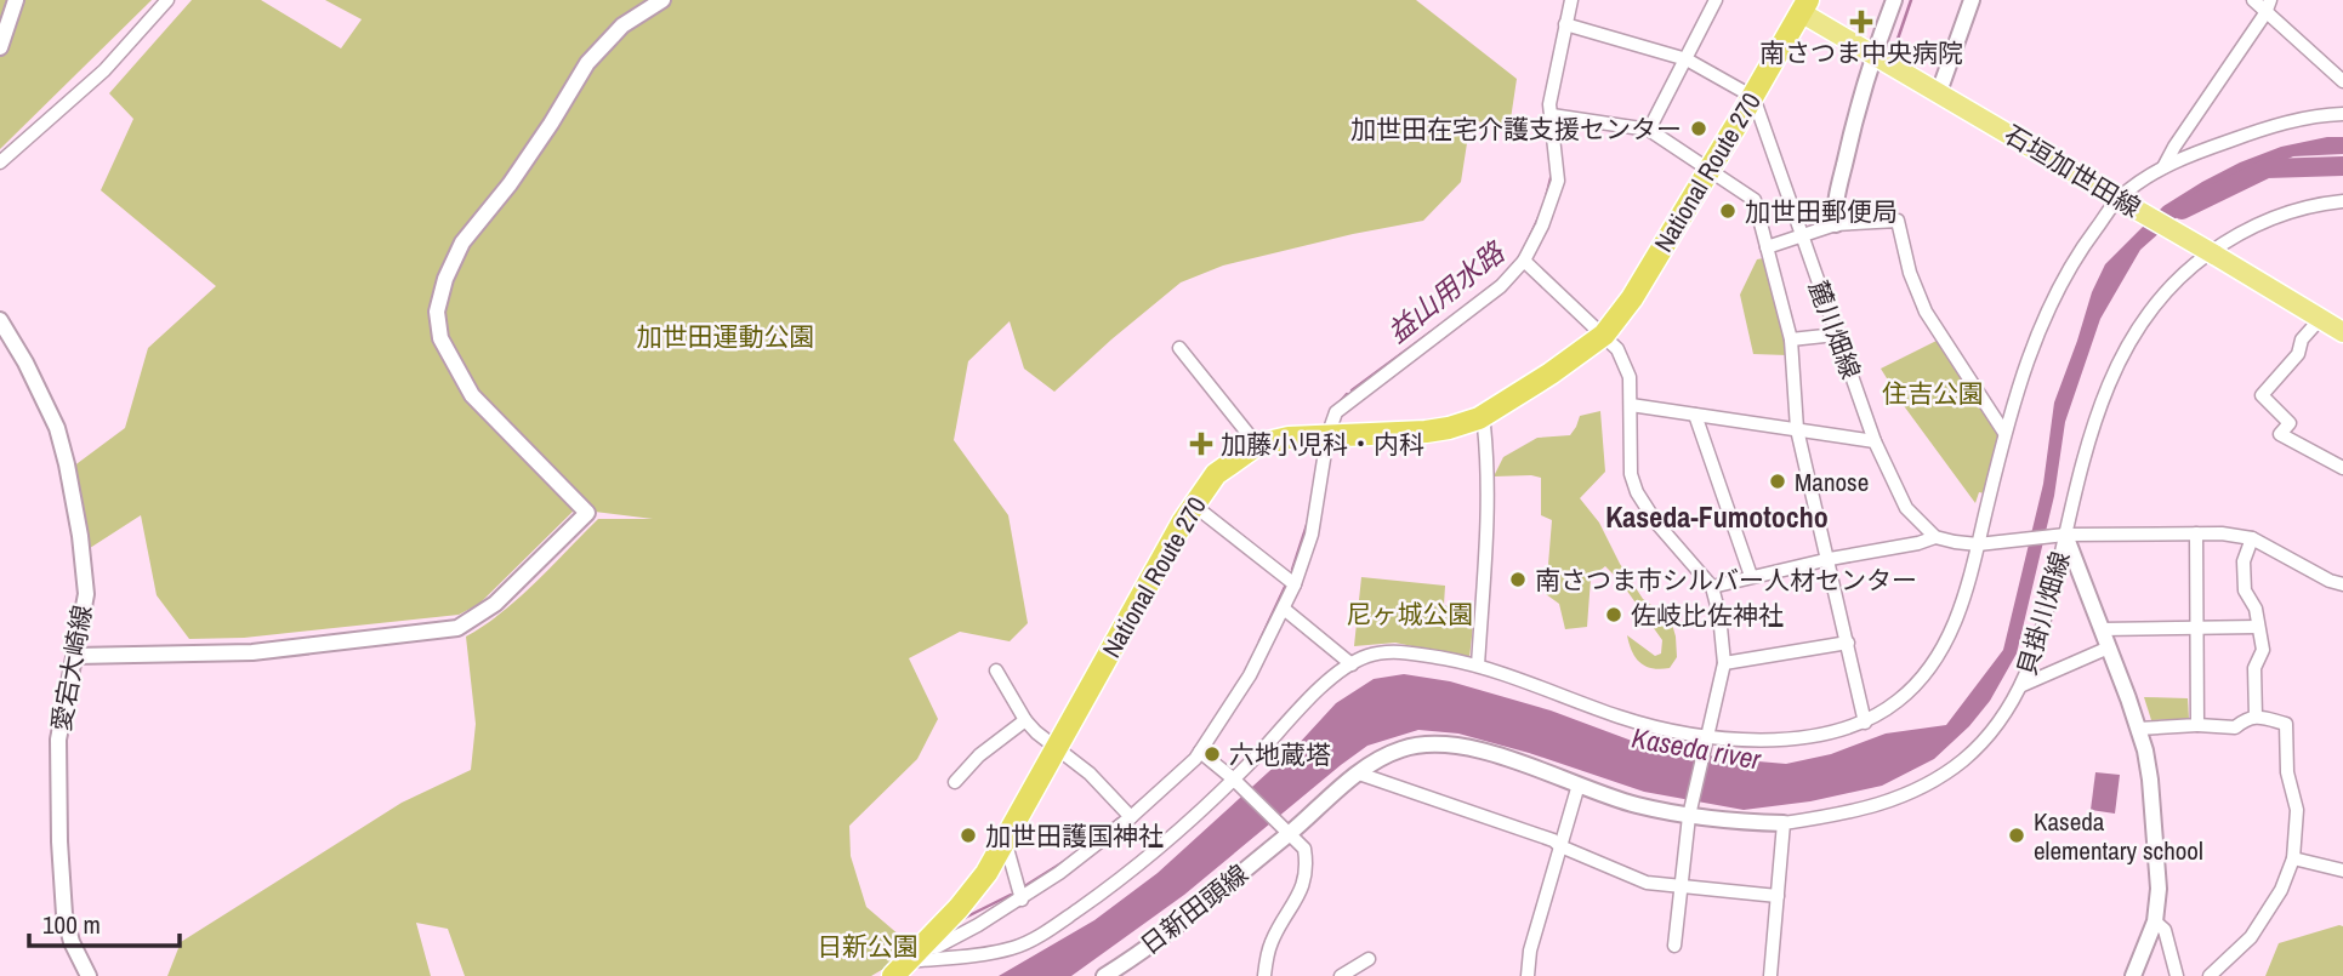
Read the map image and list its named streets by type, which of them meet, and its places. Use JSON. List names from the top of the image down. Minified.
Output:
{"streets":{"highway":["National Route 270"],"main road":["石垣加世田線"],"street":["麓川畑線","貝掛川畑線","愛宕大崎線","日新田頭線"]},"crossings":[["石垣加世田線","National Route 270"],["National Route 270","麓川畑線"],["貝掛川畑線","日新田頭線"]],"districts":["Kaseda-Fumotocho"],"water":["益山用水路","Kaseda river"],"parks":["加世田運動公園","住吉公園","尼ヶ城公園","日新公園"],"places":{"health":["南さつま中央病院","加藤小児科・内科"],"other":["加世田在宅介護支援センター","加世田郵便局","Manose","南さつま市シルバー人材センター","佐岐比佐神社","六地蔵塔","加世田護国神社","Kaseda elementary school"]},"scale_bar":"100 m"}
